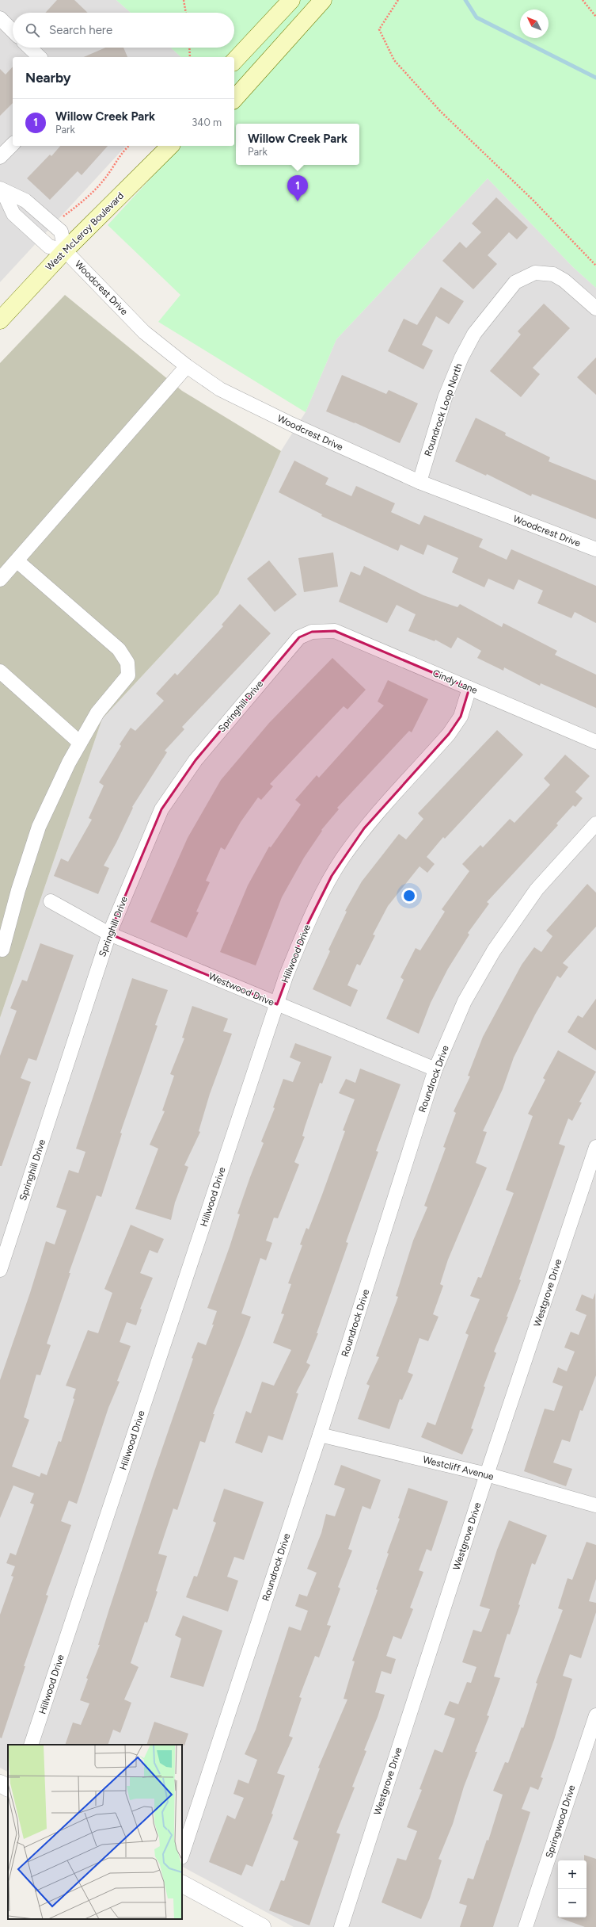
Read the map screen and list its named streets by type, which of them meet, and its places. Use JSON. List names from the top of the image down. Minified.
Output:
{"streets":{"main road":["West McLeroy Boulevard"],"street":["Woodcrest Drive","Roundrock Loop North","Cindy Lane","Springhill Drive","Hillwood Drive","Westwood Drive","Roundrock Drive","Westgrove Drive","Westcliff Avenue","Springwood Drive"]},"crossings":[["West McLeroy Boulevard","Woodcrest Drive"],["Woodcrest Drive","Roundrock Loop North"],["Cindy Lane","Springhill Drive"],["Cindy Lane","Hillwood Drive"],["Springhill Drive","Westwood Drive"],["Hillwood Drive","Westwood Drive"],["Westwood Drive","Roundrock Drive"],["Roundrock Drive","Westcliff Avenue"],["Westgrove Drive","Westcliff Avenue"]],"north":"top left","page":{"search":"Search here","heading":"Nearby","list":[{"mark":"1","name":"Willow Creek Park","note":"Park","value":"340 m"}],"popup":["Willow Creek Park","Park"],"pins":"1","map_buttons":["+","−"]}}
